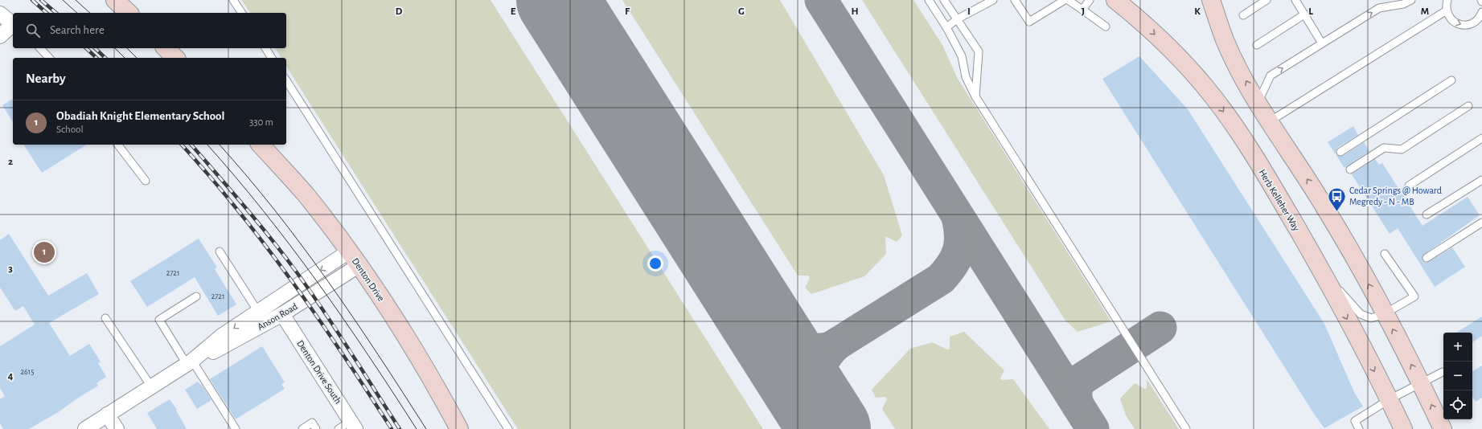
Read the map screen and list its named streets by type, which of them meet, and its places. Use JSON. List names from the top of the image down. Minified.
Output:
{"streets":{"main road":["Herb Kelleher Way","Denton Drive"],"street":["Anson Road","Denton Drive South"]},"crossings":[["Denton Drive","Anson Road"],["Anson Road","Denton Drive South"]],"places":{"bus stop":["Cedar Springs @ Howard Megredy - N - MB"]},"house_numbers":["2721","2721","2615"],"page":{"search":"Search here","heading":"Nearby","list":[{"mark":"1","name":"Obadiah Knight Elementary School","note":"School","value":"330 m"}],"pins":"1","map_buttons":["+","−"]},"grid":{"columns":["D","E","F","G","H","I","J","K","L","M"],"rows":["2","3","4"]}}
